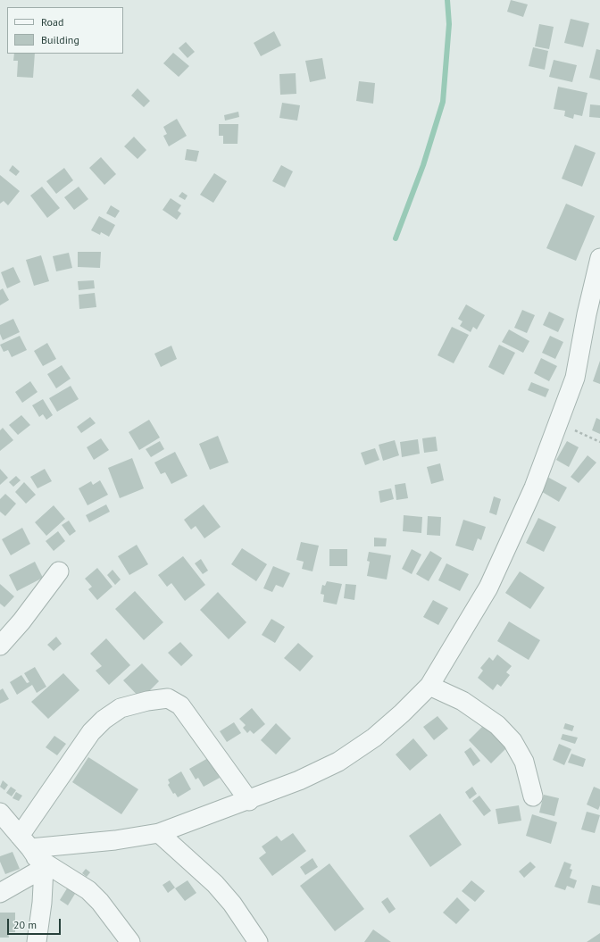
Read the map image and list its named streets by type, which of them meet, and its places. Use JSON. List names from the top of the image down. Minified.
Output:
{"legend":["Road","Building"],"scale_bar":"20 m"}
